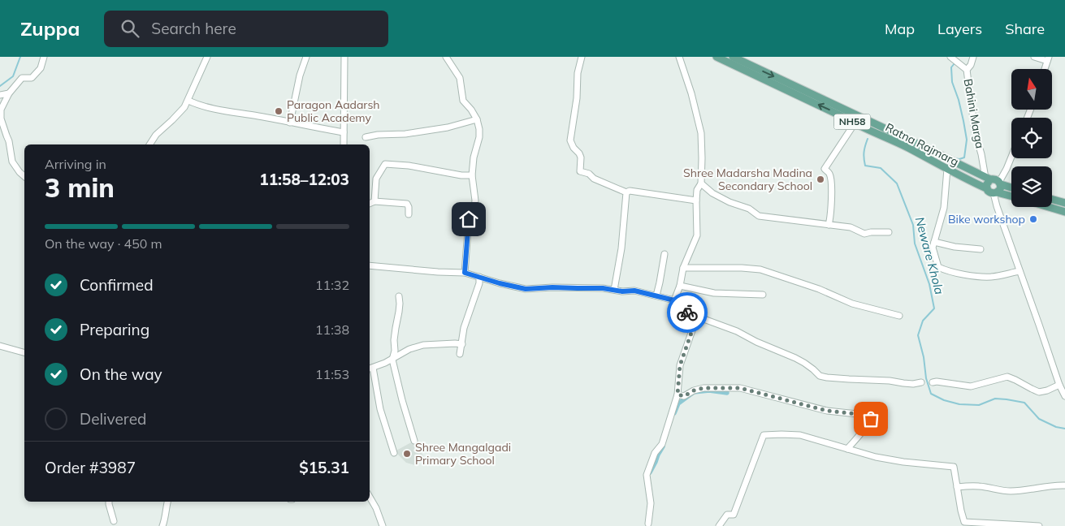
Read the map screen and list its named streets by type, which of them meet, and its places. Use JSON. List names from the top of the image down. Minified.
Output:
{"streets":{"main road":["NH58","Ratna Rajmarg"],"street":["Bahini Marga"]},"crossings":[["Bahini Marga","Ratna Rajmarg"]],"water":["Neware Khola"],"places":["Paragon Aadarsh Public Academy","Shree Madarsha Madina Secondary School","Bike workshop","Shree Mangalgadi Primary School"],"north":"top","page":{"header":"Zuppa","search":"Search here","nav":["Map","Layers","Share"],"heading":["3 min","Arriving in","11:58–12:03"],"panel":["Order #3987","$15.31"],"bar":"On the way · 450 m","list":[["Confirmed","11:32"],["Preparing","11:38"],["On the way","11:53"],"Delivered"]}}
